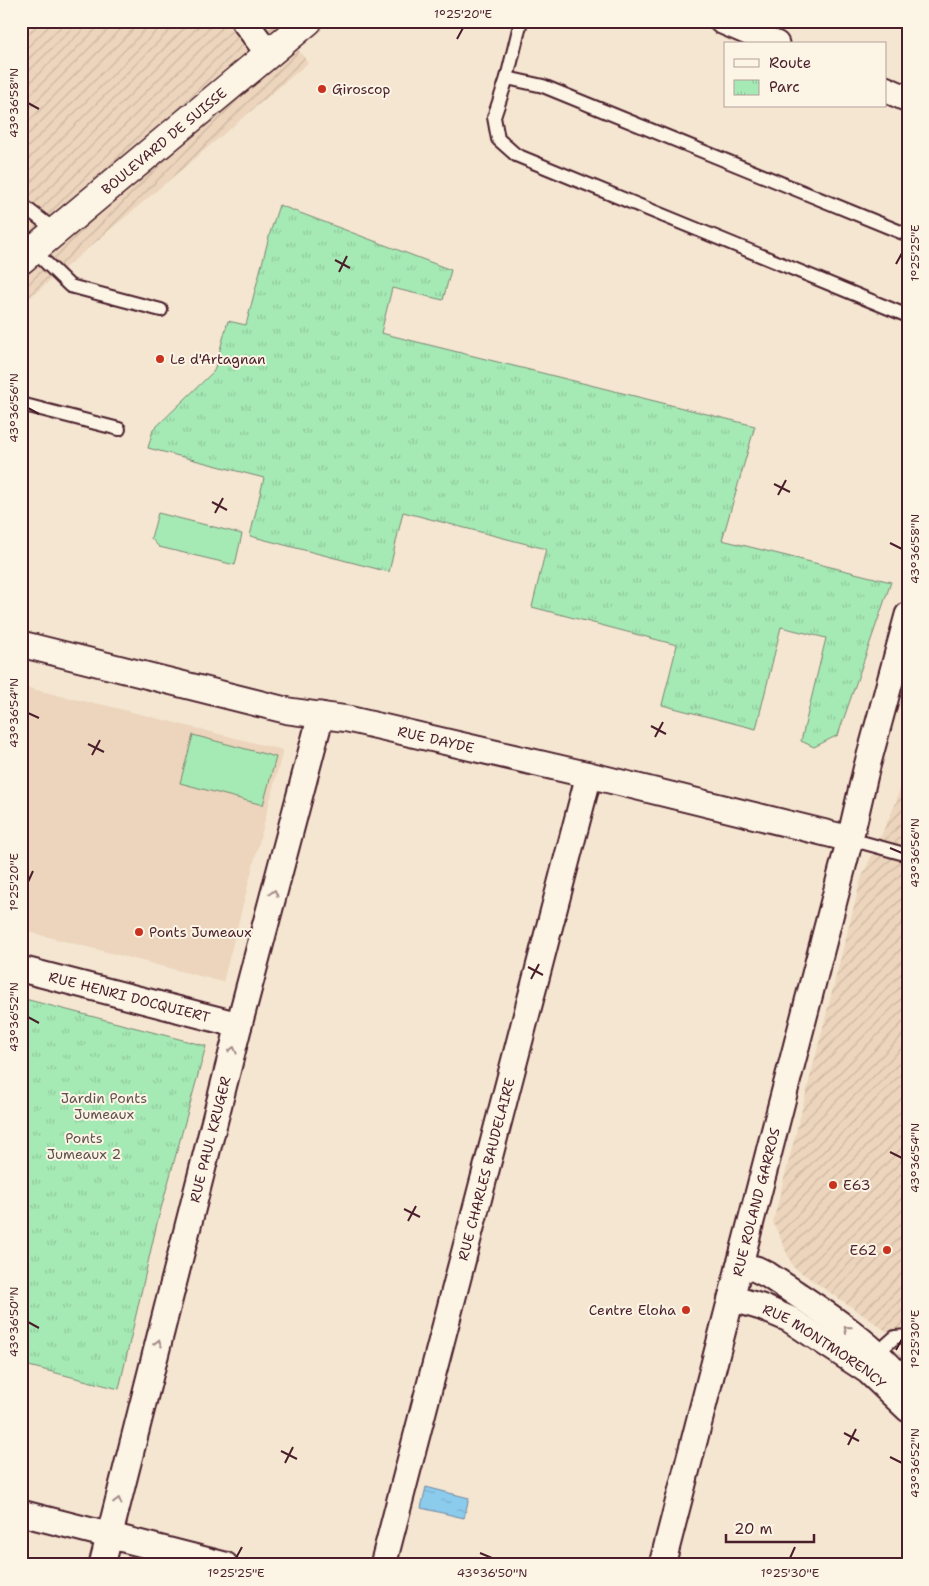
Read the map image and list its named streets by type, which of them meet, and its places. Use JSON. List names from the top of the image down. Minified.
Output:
{"streets":{"main road":["BOULEVARD DE SUISSE"],"street":["RUE DAYDE","RUE HENRI DOCQUIERT","RUE PAUL KRUGER","RUE CHARLES BAUDELAIRE","RUE ROLAND GARROS","RUE MONTMORENCY"]},"crossings":[["RUE DAYDE","RUE PAUL KRUGER"],["RUE DAYDE","RUE CHARLES BAUDELAIRE"],["RUE DAYDE","RUE ROLAND GARROS"],["RUE HENRI DOCQUIERT","RUE PAUL KRUGER"],["RUE ROLAND GARROS","RUE MONTMORENCY"]],"one_way":["RUE PAUL KRUGER"],"parks":["Jardin Ponts Jumeaux","Ponts Jumeaux 2"],"places":["Giroscop","Le d'Artagnan","Ponts Jumeaux","E63","E62","Centre Eloha"],"legend":["Route","Parc"],"scale_bar":"20 m","coordinates":["1°25'20\"E","43°36'58\"N","1°25'25\"E","43°36'56\"N","43°36'54\"N","43°36'52\"N","43°36'50\"N","1°25'30\"E"]}
